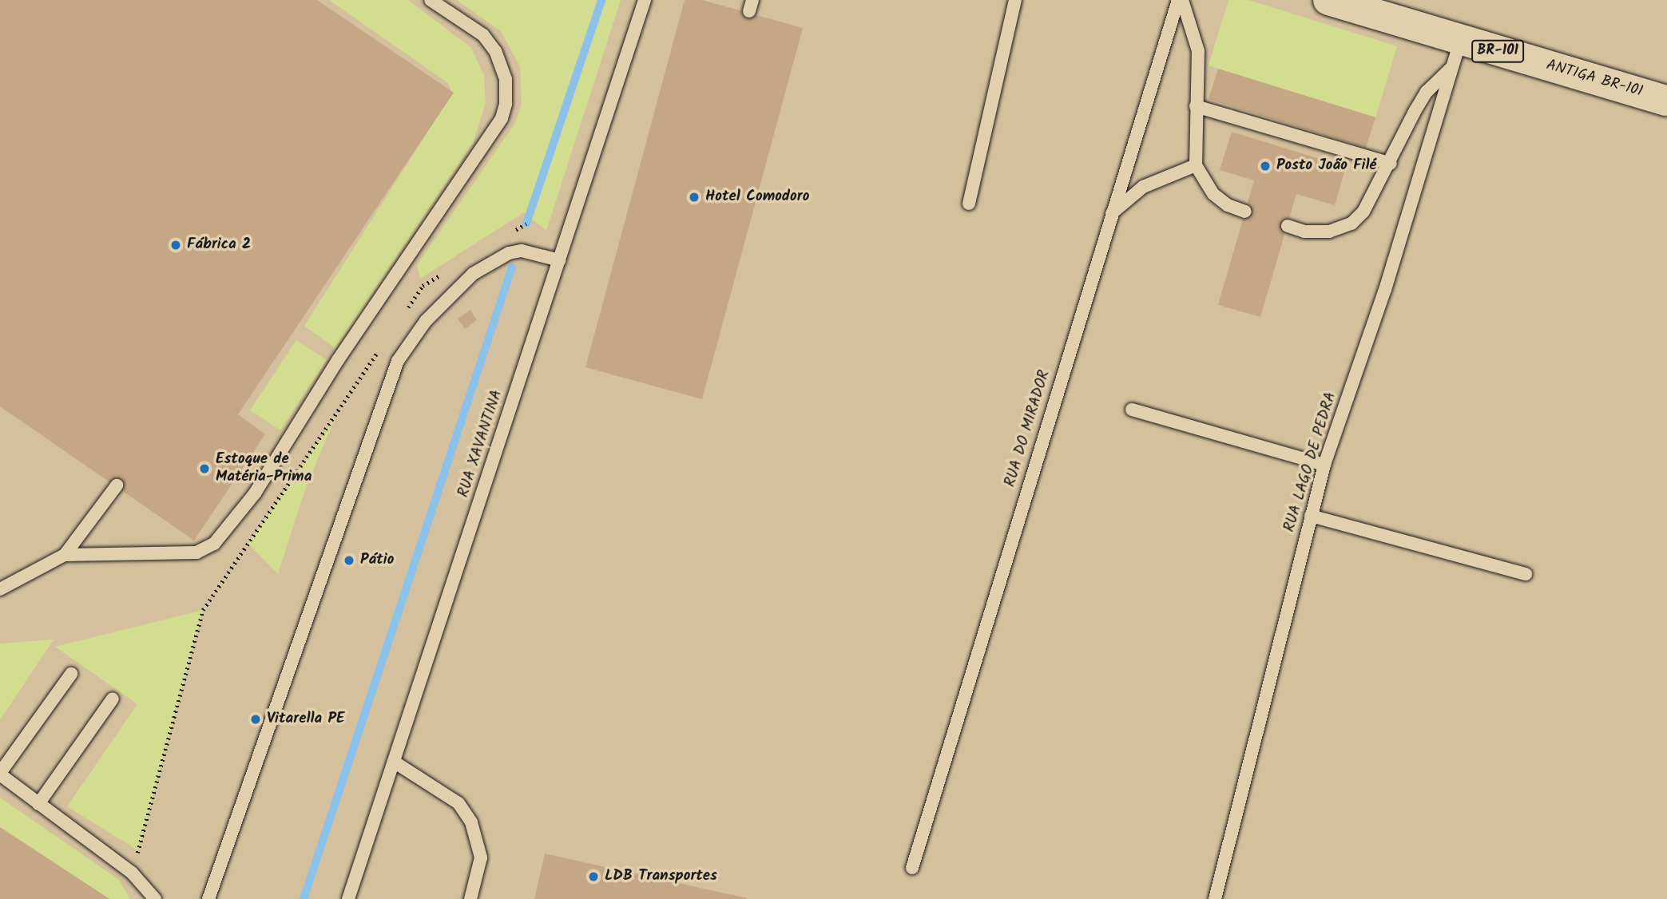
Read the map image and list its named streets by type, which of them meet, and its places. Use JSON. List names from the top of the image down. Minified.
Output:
{"streets":{"main road":["BR-101","ANTIGA BR-101"],"lane":["RUA DO MIRADOR","RUA XAVANTINA","RUA LAGO DE PEDRA"]},"crossings":[["ANTIGA BR-101","RUA LAGO DE PEDRA"]],"places":["Posto João Filé","Hotel Comodoro","Fábrica 2","Estoque de Matéria-Prima","Pátio","Vitarella PE","LDB Transportes"]}
